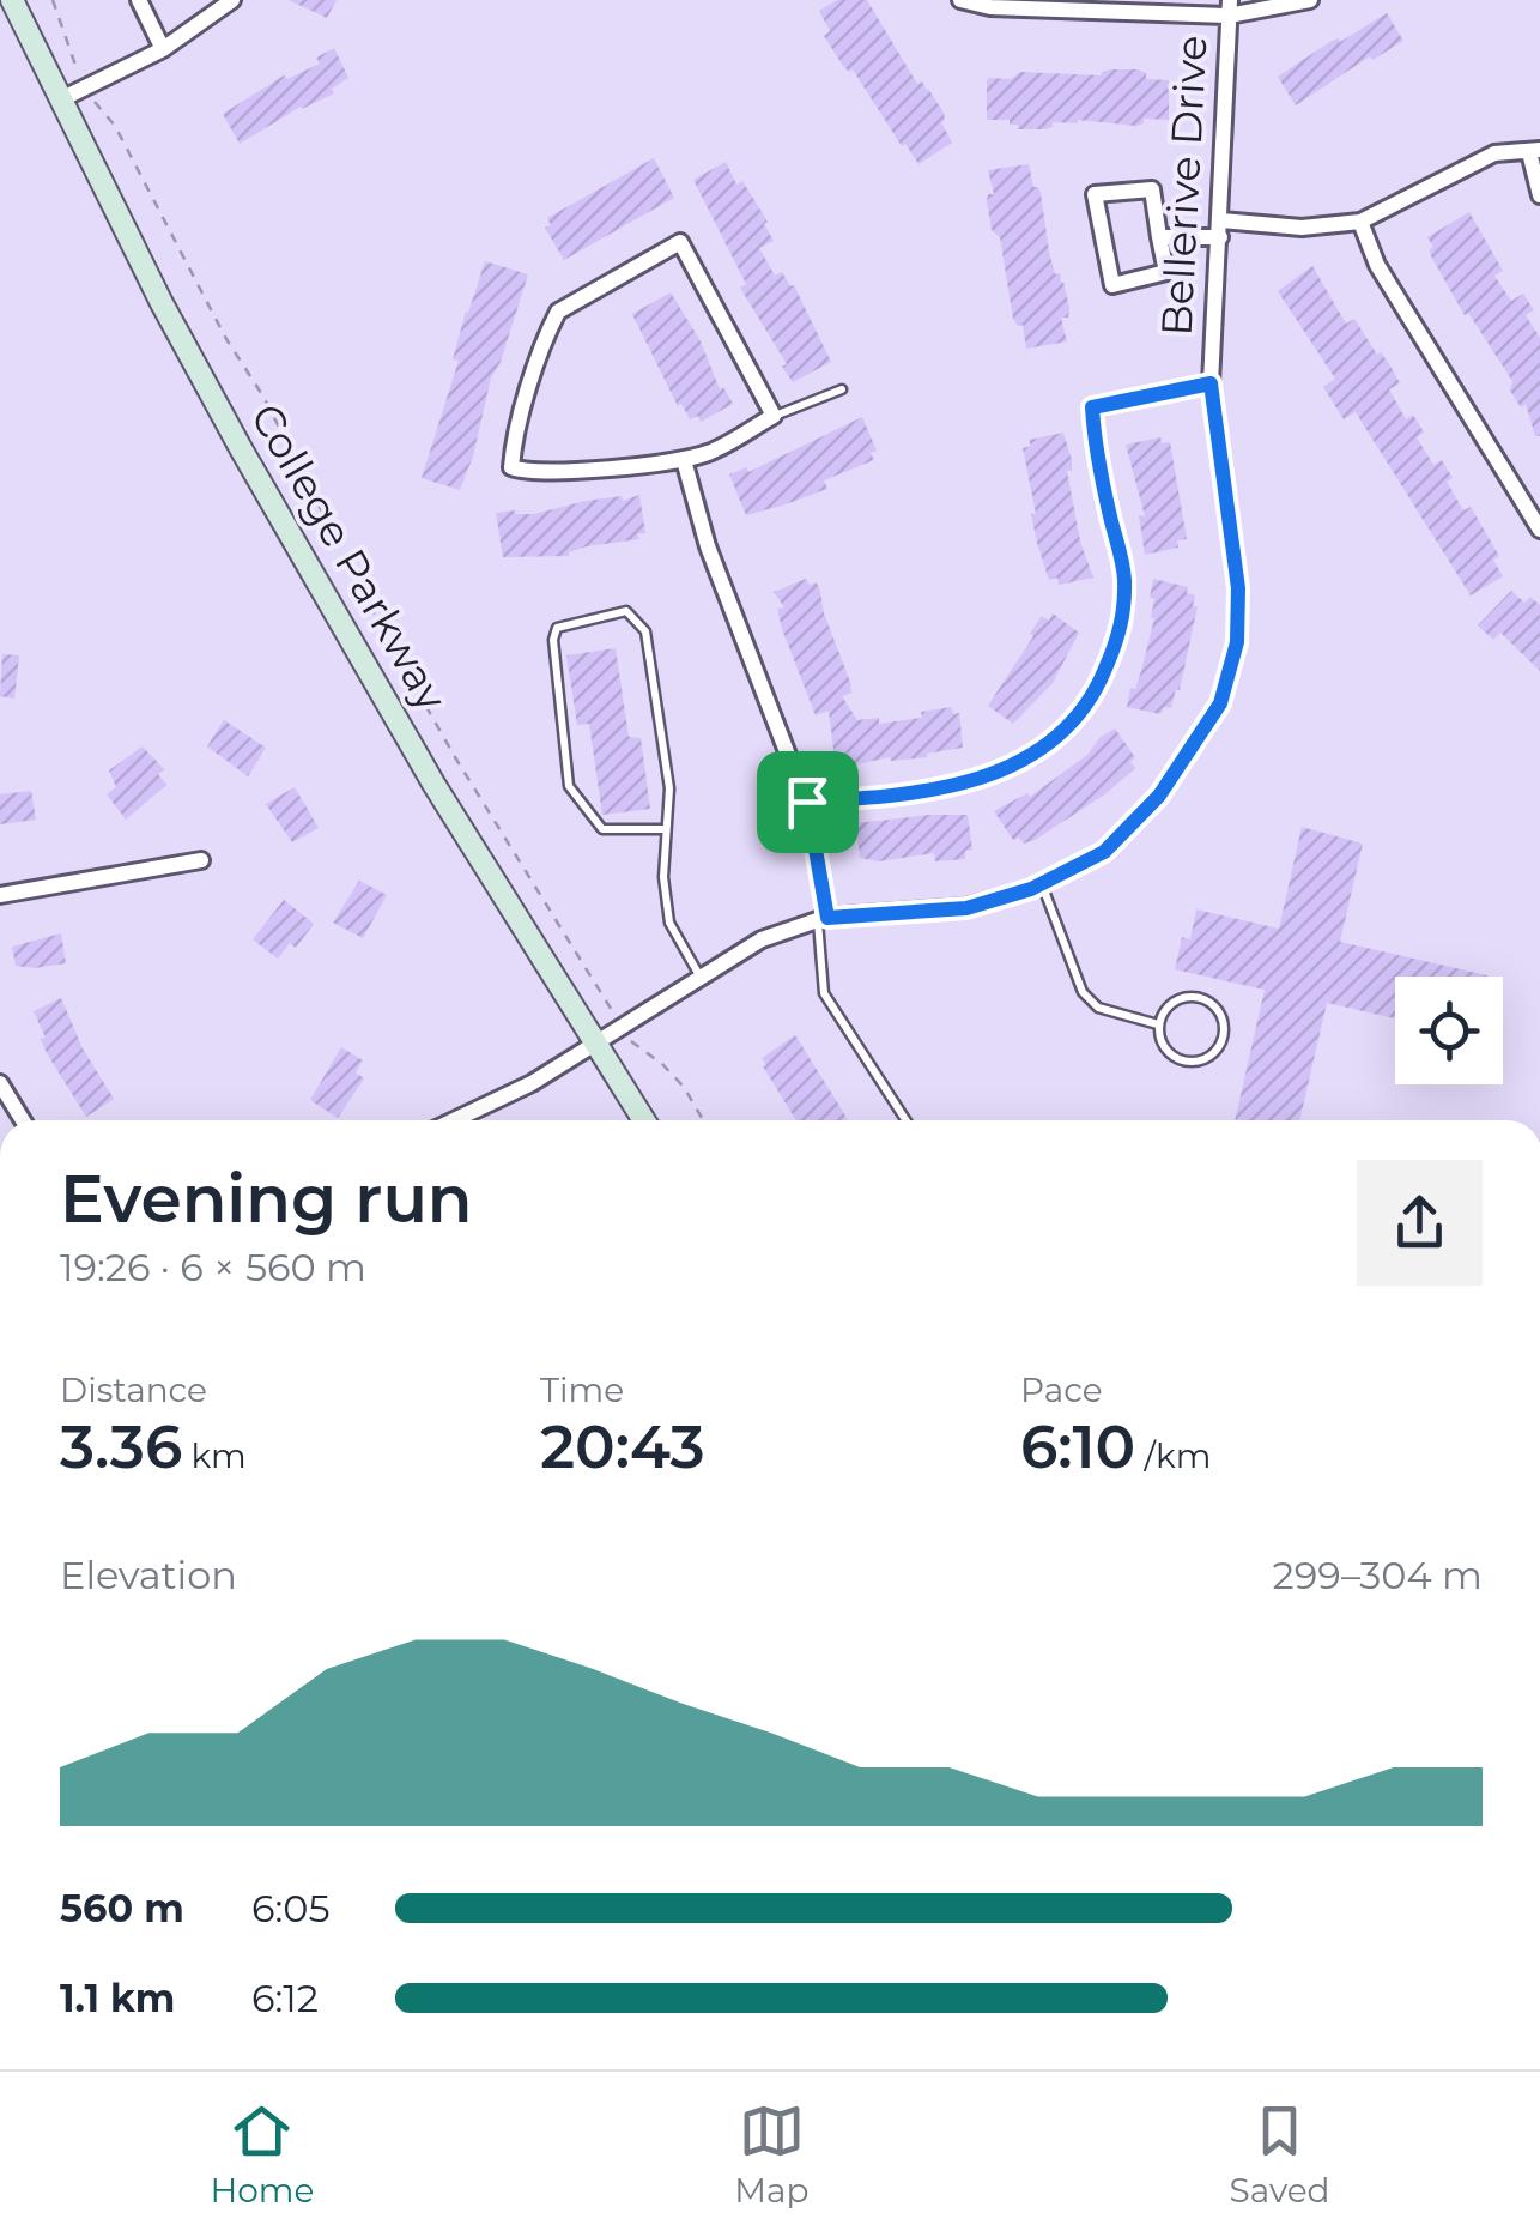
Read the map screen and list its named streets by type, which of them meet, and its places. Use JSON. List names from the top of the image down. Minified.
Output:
{"streets":{"main road":["College Parkway"],"street":["Bellerive Drive"]},"crossings":[["Bellerive Drive","College Parkway"]],"page":{"heading":["Evening run","19:26 · 6 × 560 m"],"stats":[["Distance","3.36 km"],["Time","20:43"],["Pace","6:10 /km"]],"chart":["Elevation","299–304 m"],"list":[{"name":"560 m","note":"6:05"},{"name":"1.1 km","note":"6:12"}],"tabs":["Home","Map","Saved"]}}
